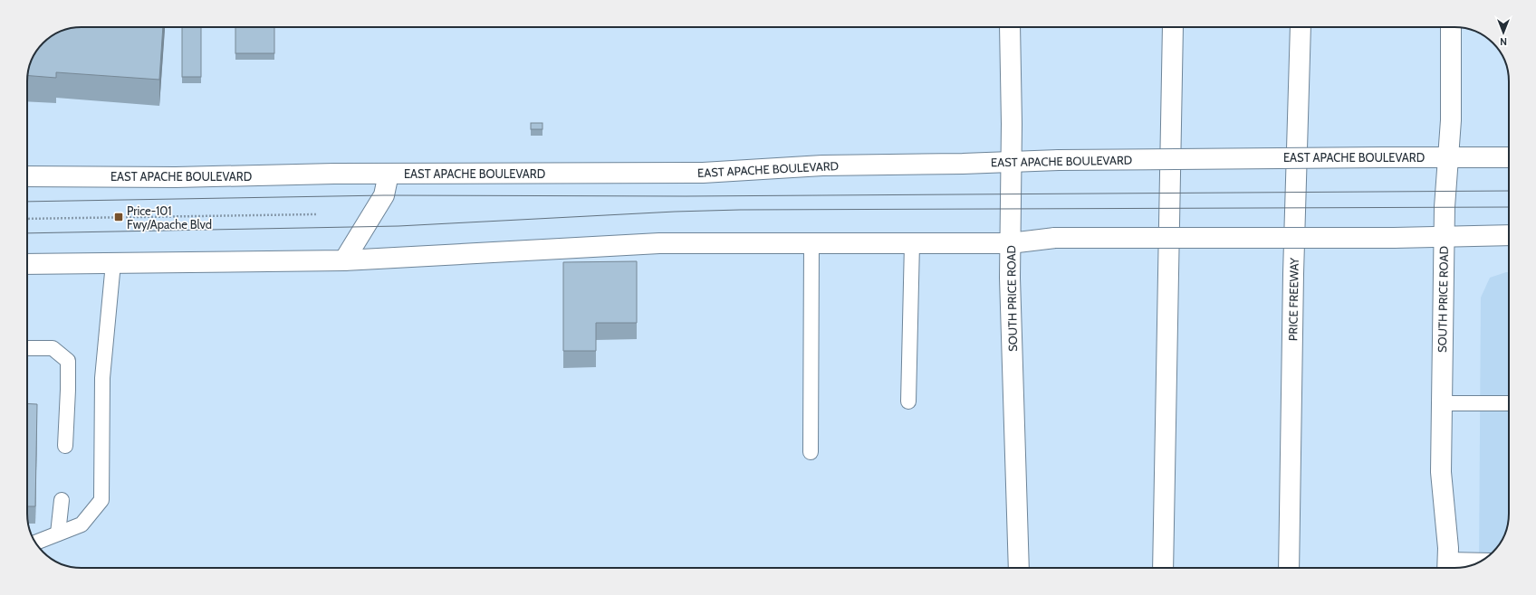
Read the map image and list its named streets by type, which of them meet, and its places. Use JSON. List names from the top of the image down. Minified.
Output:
{"streets":{"main road":["EAST APACHE BOULEVARD","SOUTH PRICE ROAD","PRICE FREEWAY"]},"crossings":[["EAST APACHE BOULEVARD","SOUTH PRICE ROAD"]],"places":{"transit":["Price-101 Fwy/Apache Blvd"]},"north":"bottom"}
